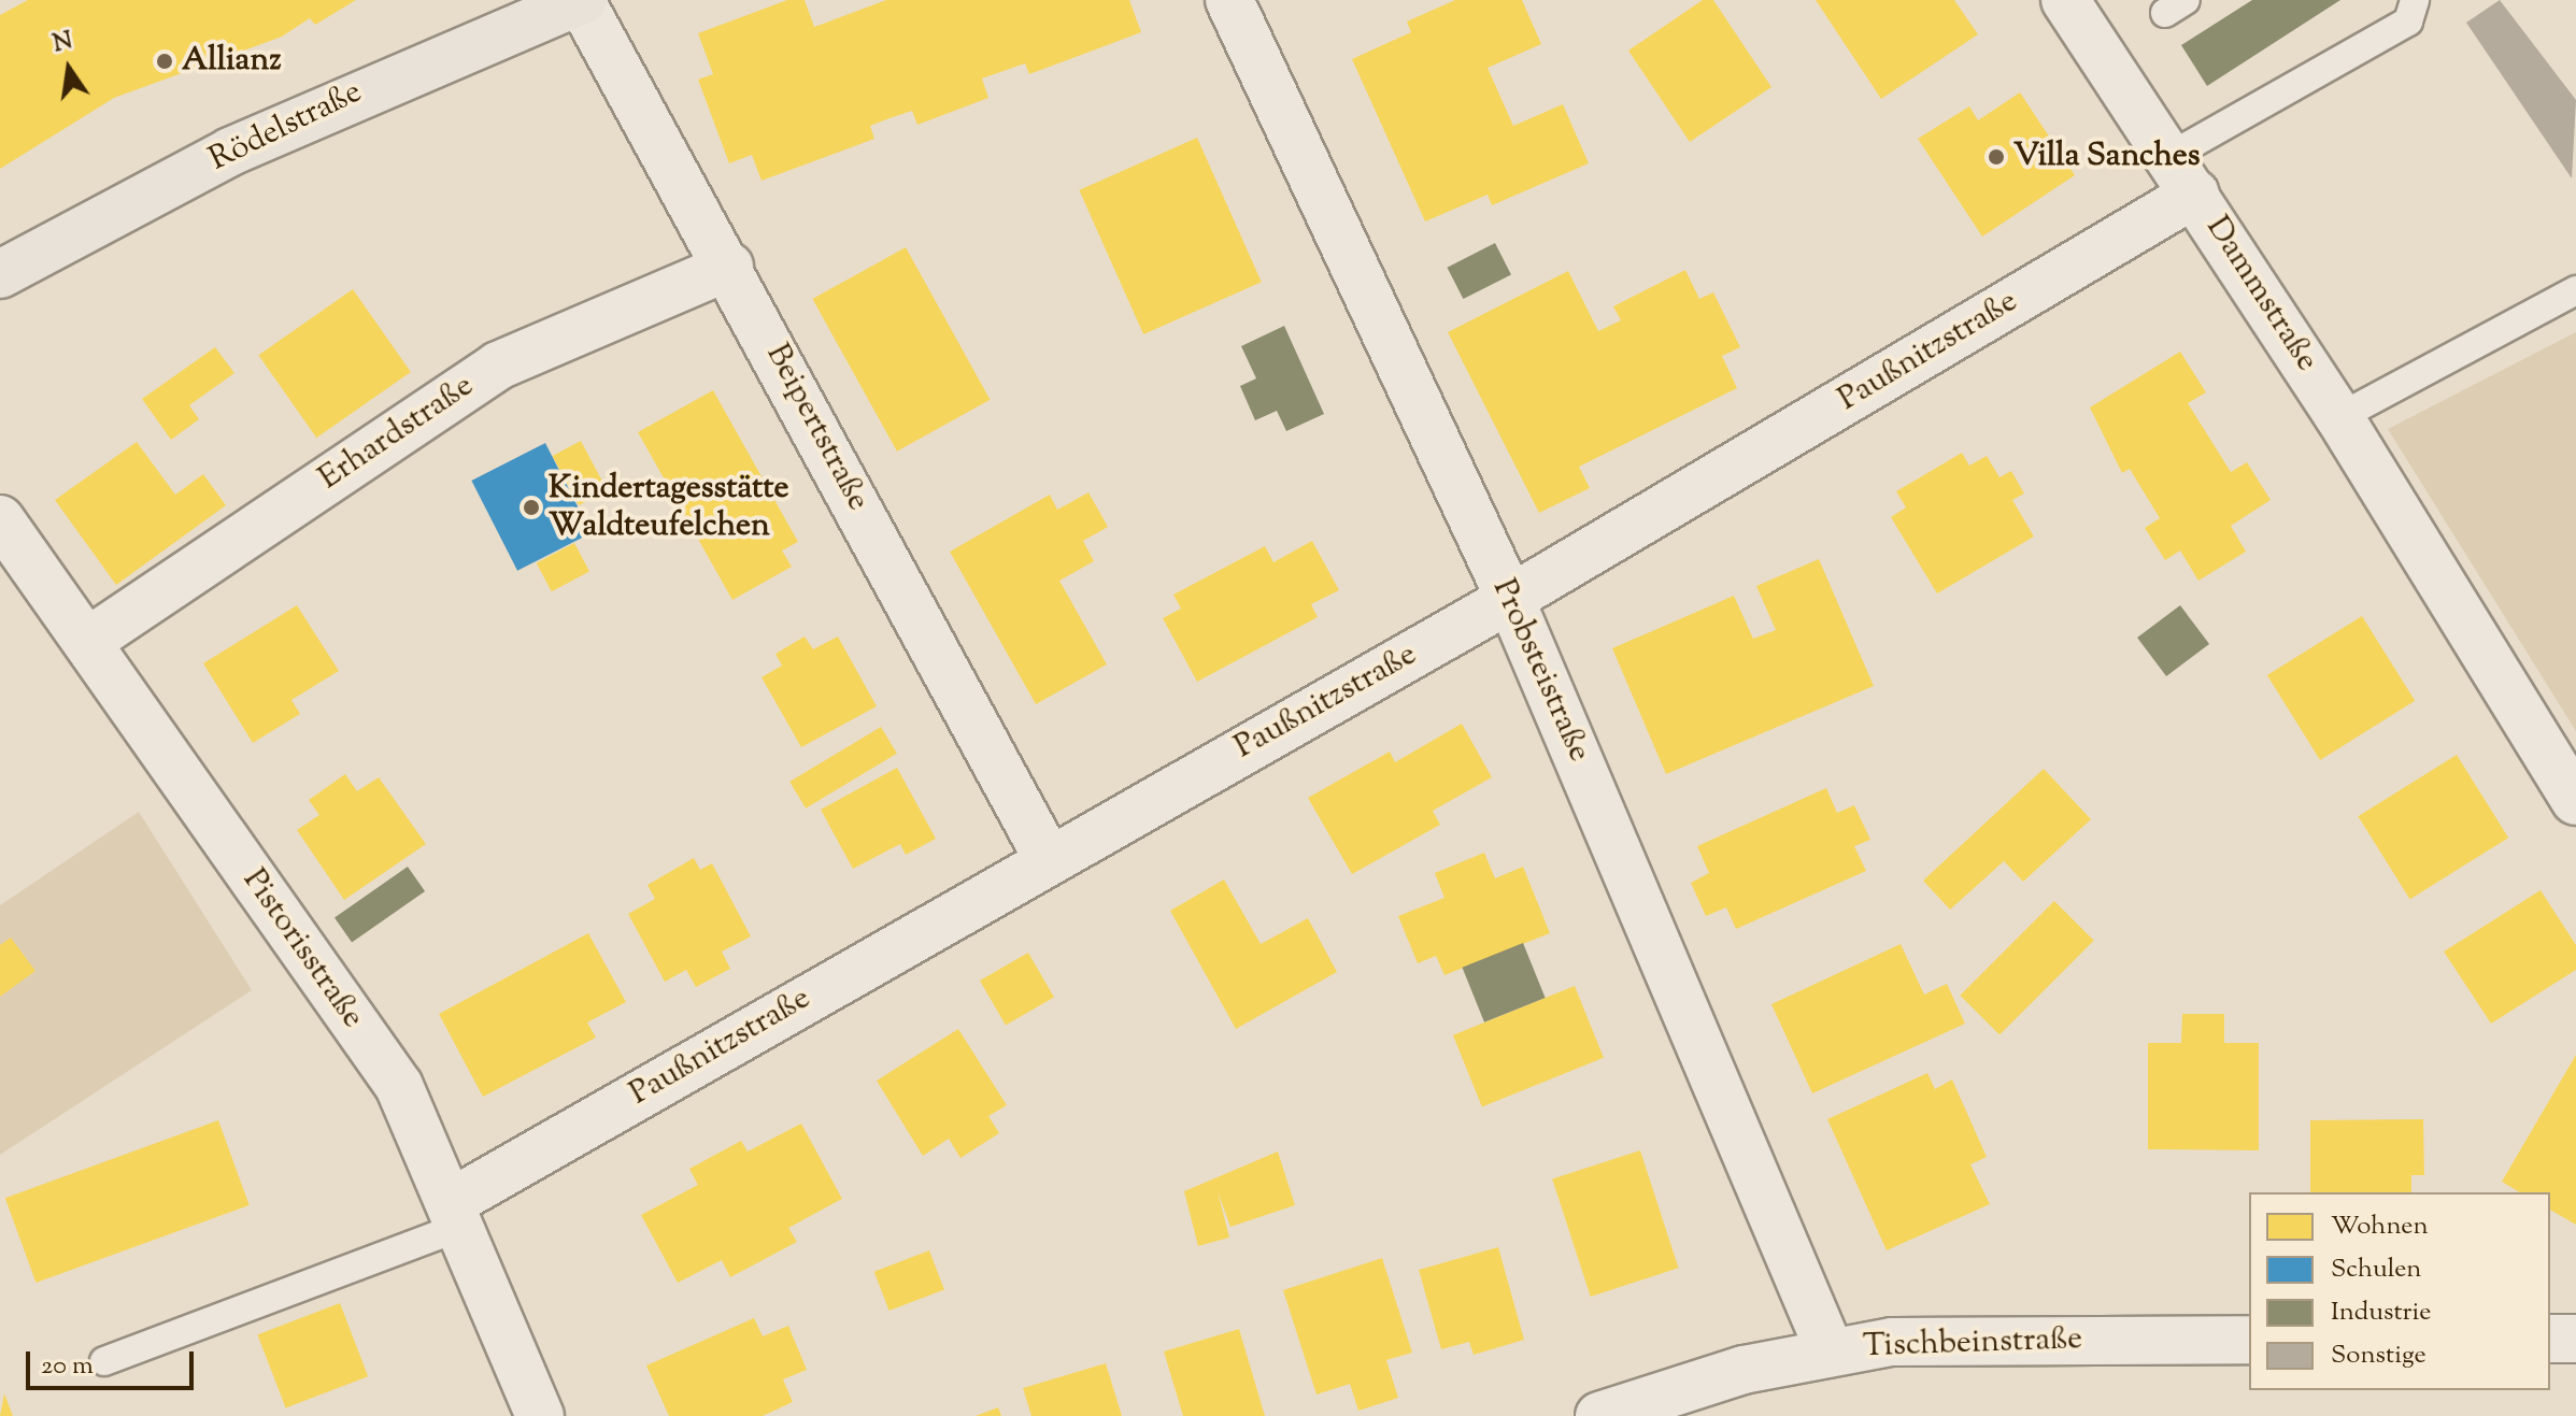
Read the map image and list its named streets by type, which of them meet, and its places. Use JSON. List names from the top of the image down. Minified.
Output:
{"streets":{"main road":["Rödelstraße"],"street":["Dammstraße","Paußnitzstraße","Beipertstraße","Erhardstraße","Probsteistraße","Pistorisstraße","Tischbeinstraße"]},"crossings":[["Rödelstraße","Beipertstraße"],["Dammstraße","Paußnitzstraße"],["Paußnitzstraße","Beipertstraße"],["Paußnitzstraße","Probsteistraße"],["Paußnitzstraße","Pistorisstraße"],["Beipertstraße","Erhardstraße"],["Erhardstraße","Pistorisstraße"],["Probsteistraße","Tischbeinstraße"]],"places":["Allianz","Villa Sanches","Kindertagesstätte Waldteufelchen"],"legend":["Wohnen","Schulen","Industrie","Sonstige"],"scale_bar":"20 m","north":"top"}
